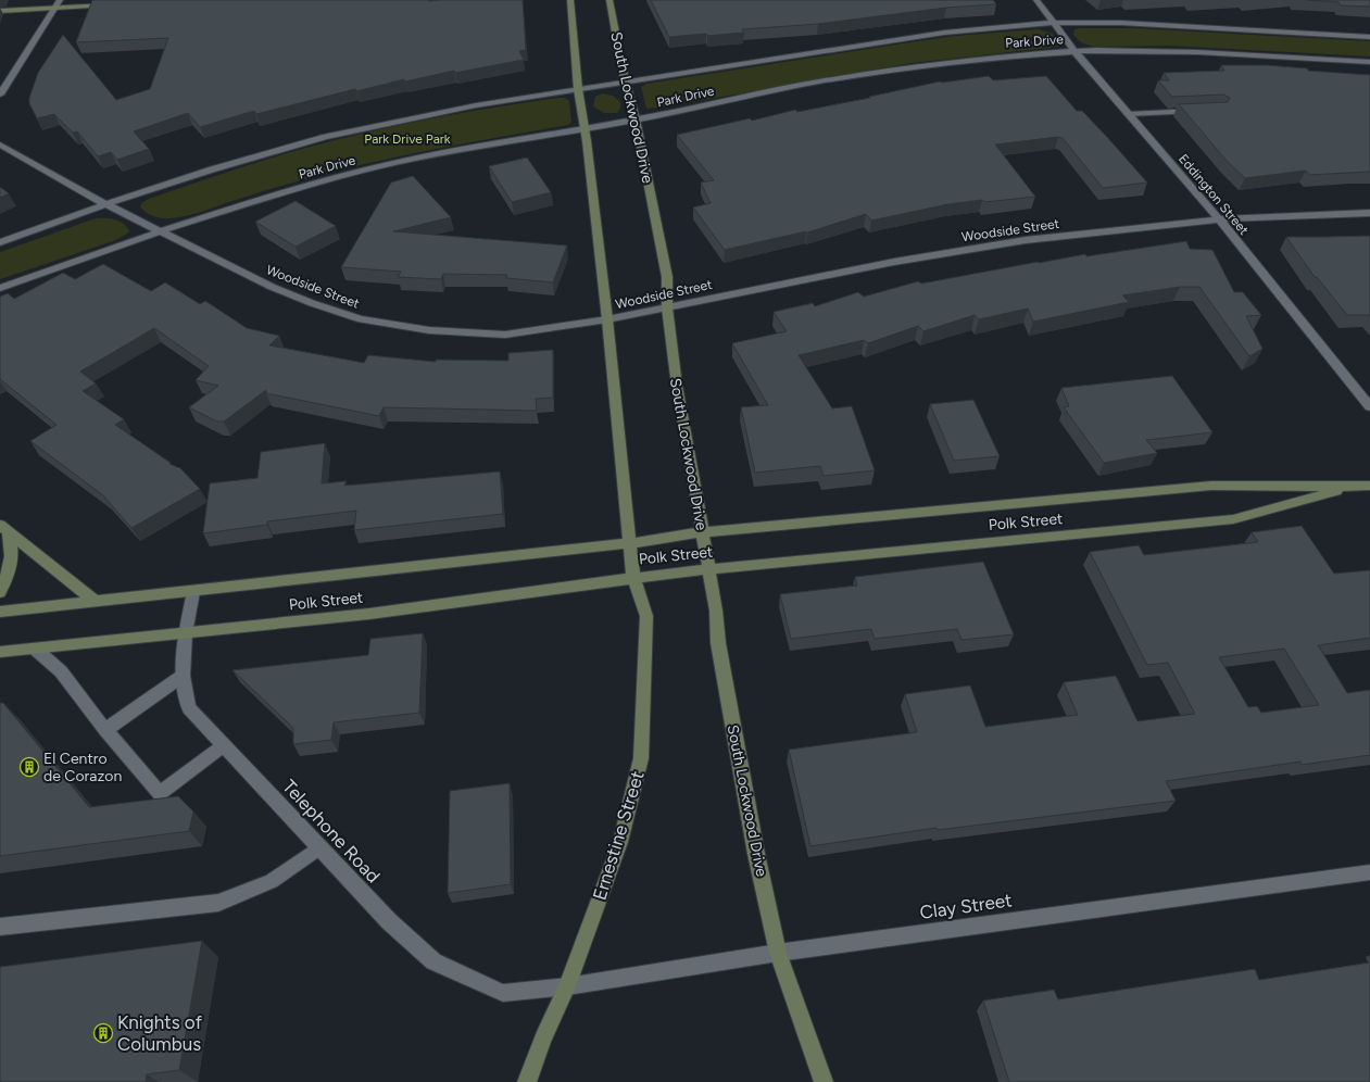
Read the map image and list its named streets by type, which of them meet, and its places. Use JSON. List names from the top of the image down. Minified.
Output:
{"streets":{"main road":["South Lockwood Drive","Polk Street","Ernestine Street"],"street":["Park Drive","Eddington Street","Woodside Street","Telephone Road","Clay Street"]},"crossings":[["Park Drive","South Lockwood Drive"],["Park Drive","Eddington Street"],["Park Drive","Woodside Street"],["South Lockwood Drive","Woodside Street"],["South Lockwood Drive","Polk Street"],["South Lockwood Drive","Clay Street"],["Eddington Street","Woodside Street"],["Polk Street","Telephone Road"],["Polk Street","Ernestine Street"],["Telephone Road","Ernestine Street"],["Telephone Road","Clay Street"],["Ernestine Street","Clay Street"]],"parks":["Park Drive Park"],"places":{"building":["El Centro de Corazon","Knights of Columbus"]}}
